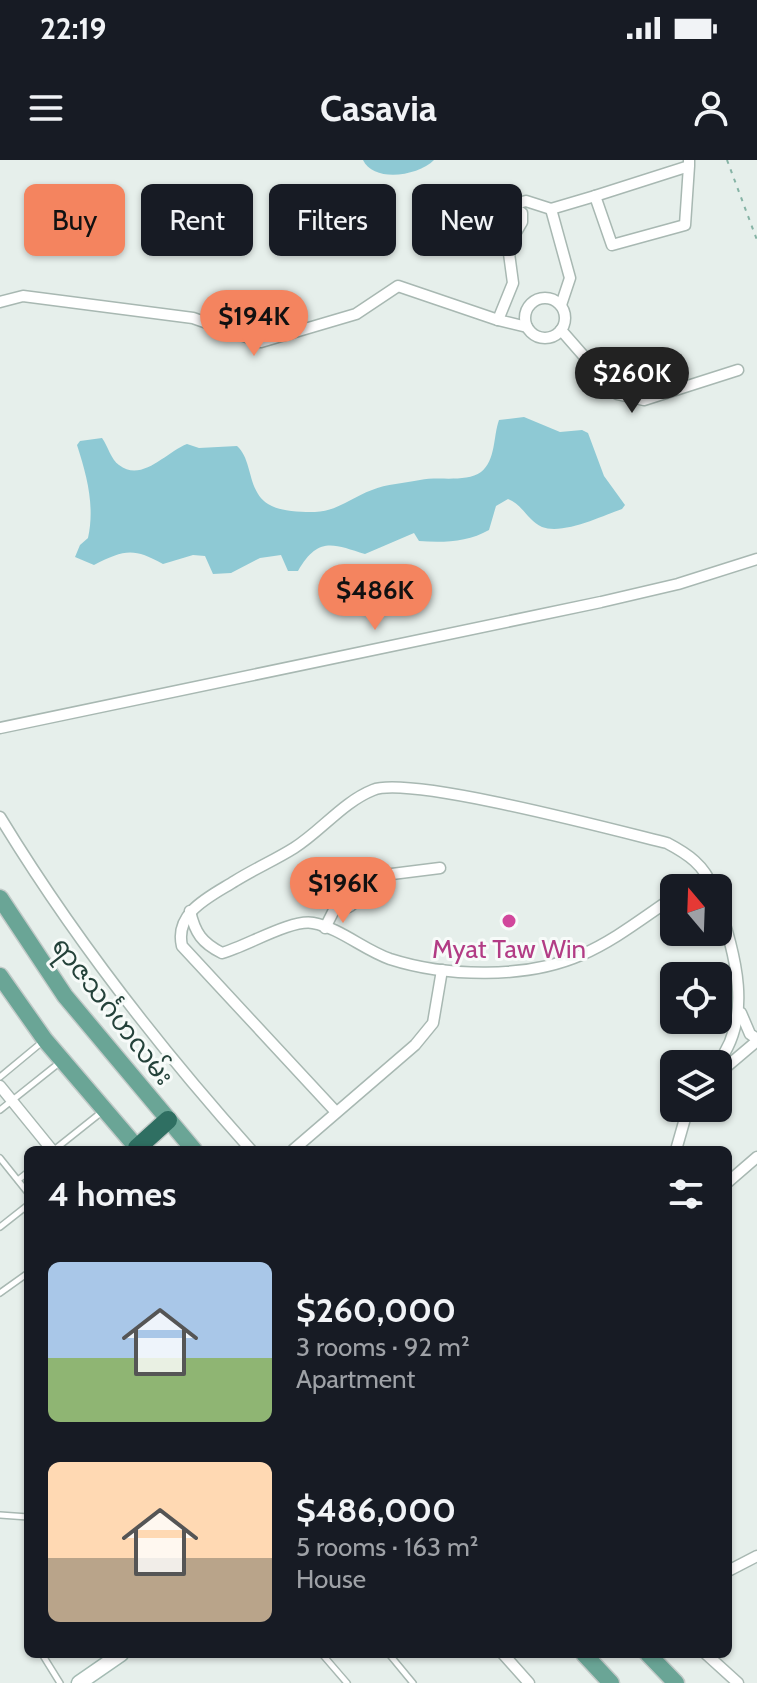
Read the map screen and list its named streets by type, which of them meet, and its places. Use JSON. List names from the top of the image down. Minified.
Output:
{"streets":{"main road":["ရာဇသင်္ဂဟလမ်း"]},"places":["Myat Taw Win"],"north":"top","page":{"status":"22:19","header":"Casavia","chip":["Buy","Rent","Filters","New"],"price":["$194K","$260K","$486K","$196K"],"heading":"4 homes","list":[{"name":"$260,000","note":"3 rooms · 92 m² · Apartment"},{"name":"$486,000","note":"5 rooms · 163 m² · House"}]}}
